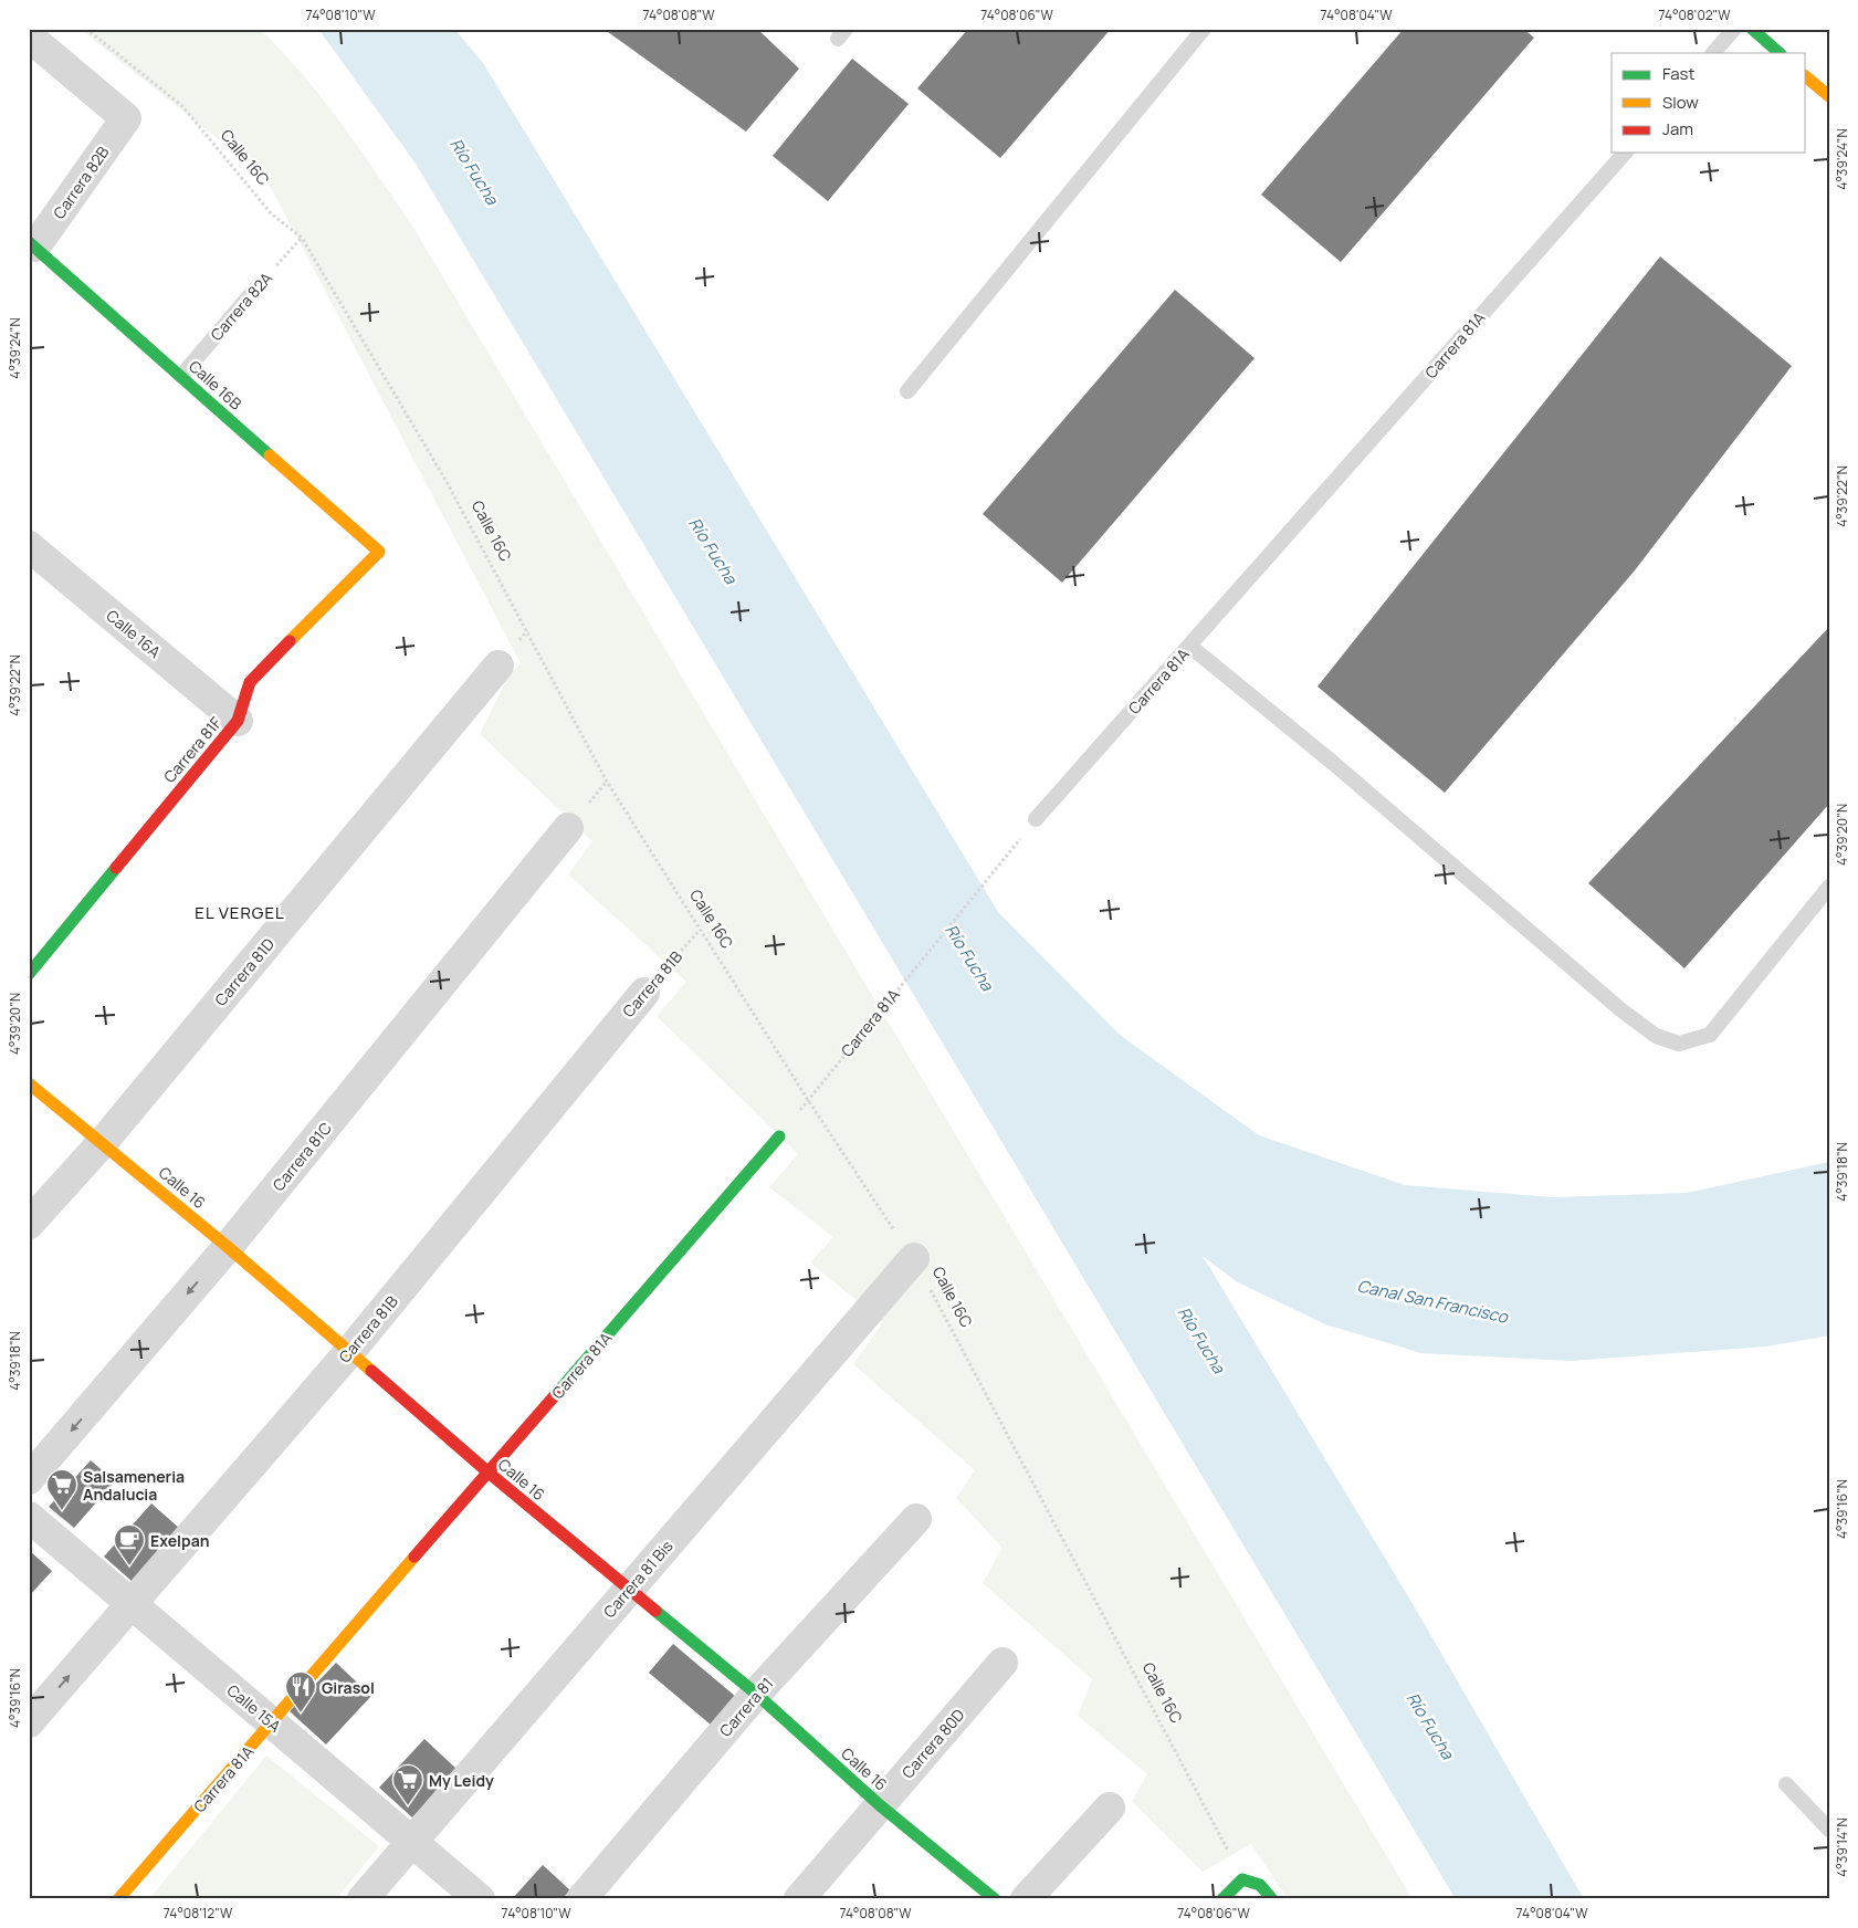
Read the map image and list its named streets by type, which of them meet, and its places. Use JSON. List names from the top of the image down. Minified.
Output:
{"streets":{"street":["Carrera 82B","Carrera 81A","Calle 16B","Calle 16A","Carrera 81F","Carrera 81D","Carrera 81B","Carrera 81C","Calle 16","Carrera 81 Bis","Carrera 81","Calle 15A","Carrera 80D"],"lane":["Carrera 82A"],"path":["Calle 16C"]},"crossings":[["Calle 16C","Carrera 82A"],["Calle 16C","Carrera 81A"],["Calle 16C","Carrera 81B"],["Calle 16C","Carrera 81 Bis"],["Carrera 82B","Calle 16B"],["Carrera 82A","Calle 16B"],["Carrera 81A","Calle 16"],["Carrera 81A","Calle 15A"],["Calle 16B","Carrera 81F"],["Calle 16A","Carrera 81F"],["Carrera 81D","Calle 16"],["Carrera 81B","Calle 16"],["Carrera 81B","Calle 15A"],["Carrera 81C","Calle 16"],["Calle 16","Carrera 81 Bis"],["Calle 16","Carrera 81"],["Calle 16","Carrera 80D"],["Carrera 81 Bis","Calle 15A"]],"one_way":["Carrera 81C"],"districts":["EL VERGEL"],"water":["Río Fucha","Canal San Francisco"],"places":{"supermarket":["Salsameneria Andalucia","My Leidy"],"cafe":["Exelpan"],"restaurant":["Girasol"]},"legend":["Fast","Slow","Jam"],"coordinates":["74°08'10\"W","74°08'08\"W","74°08'06\"W","74°08'04\"W","74°08'02\"W","4°39'24\"N","4°39'22\"N","4°39'20\"N","4°39'18\"N","4°39'16\"N","4°39'14\"N","74°08'12\"W"]}
